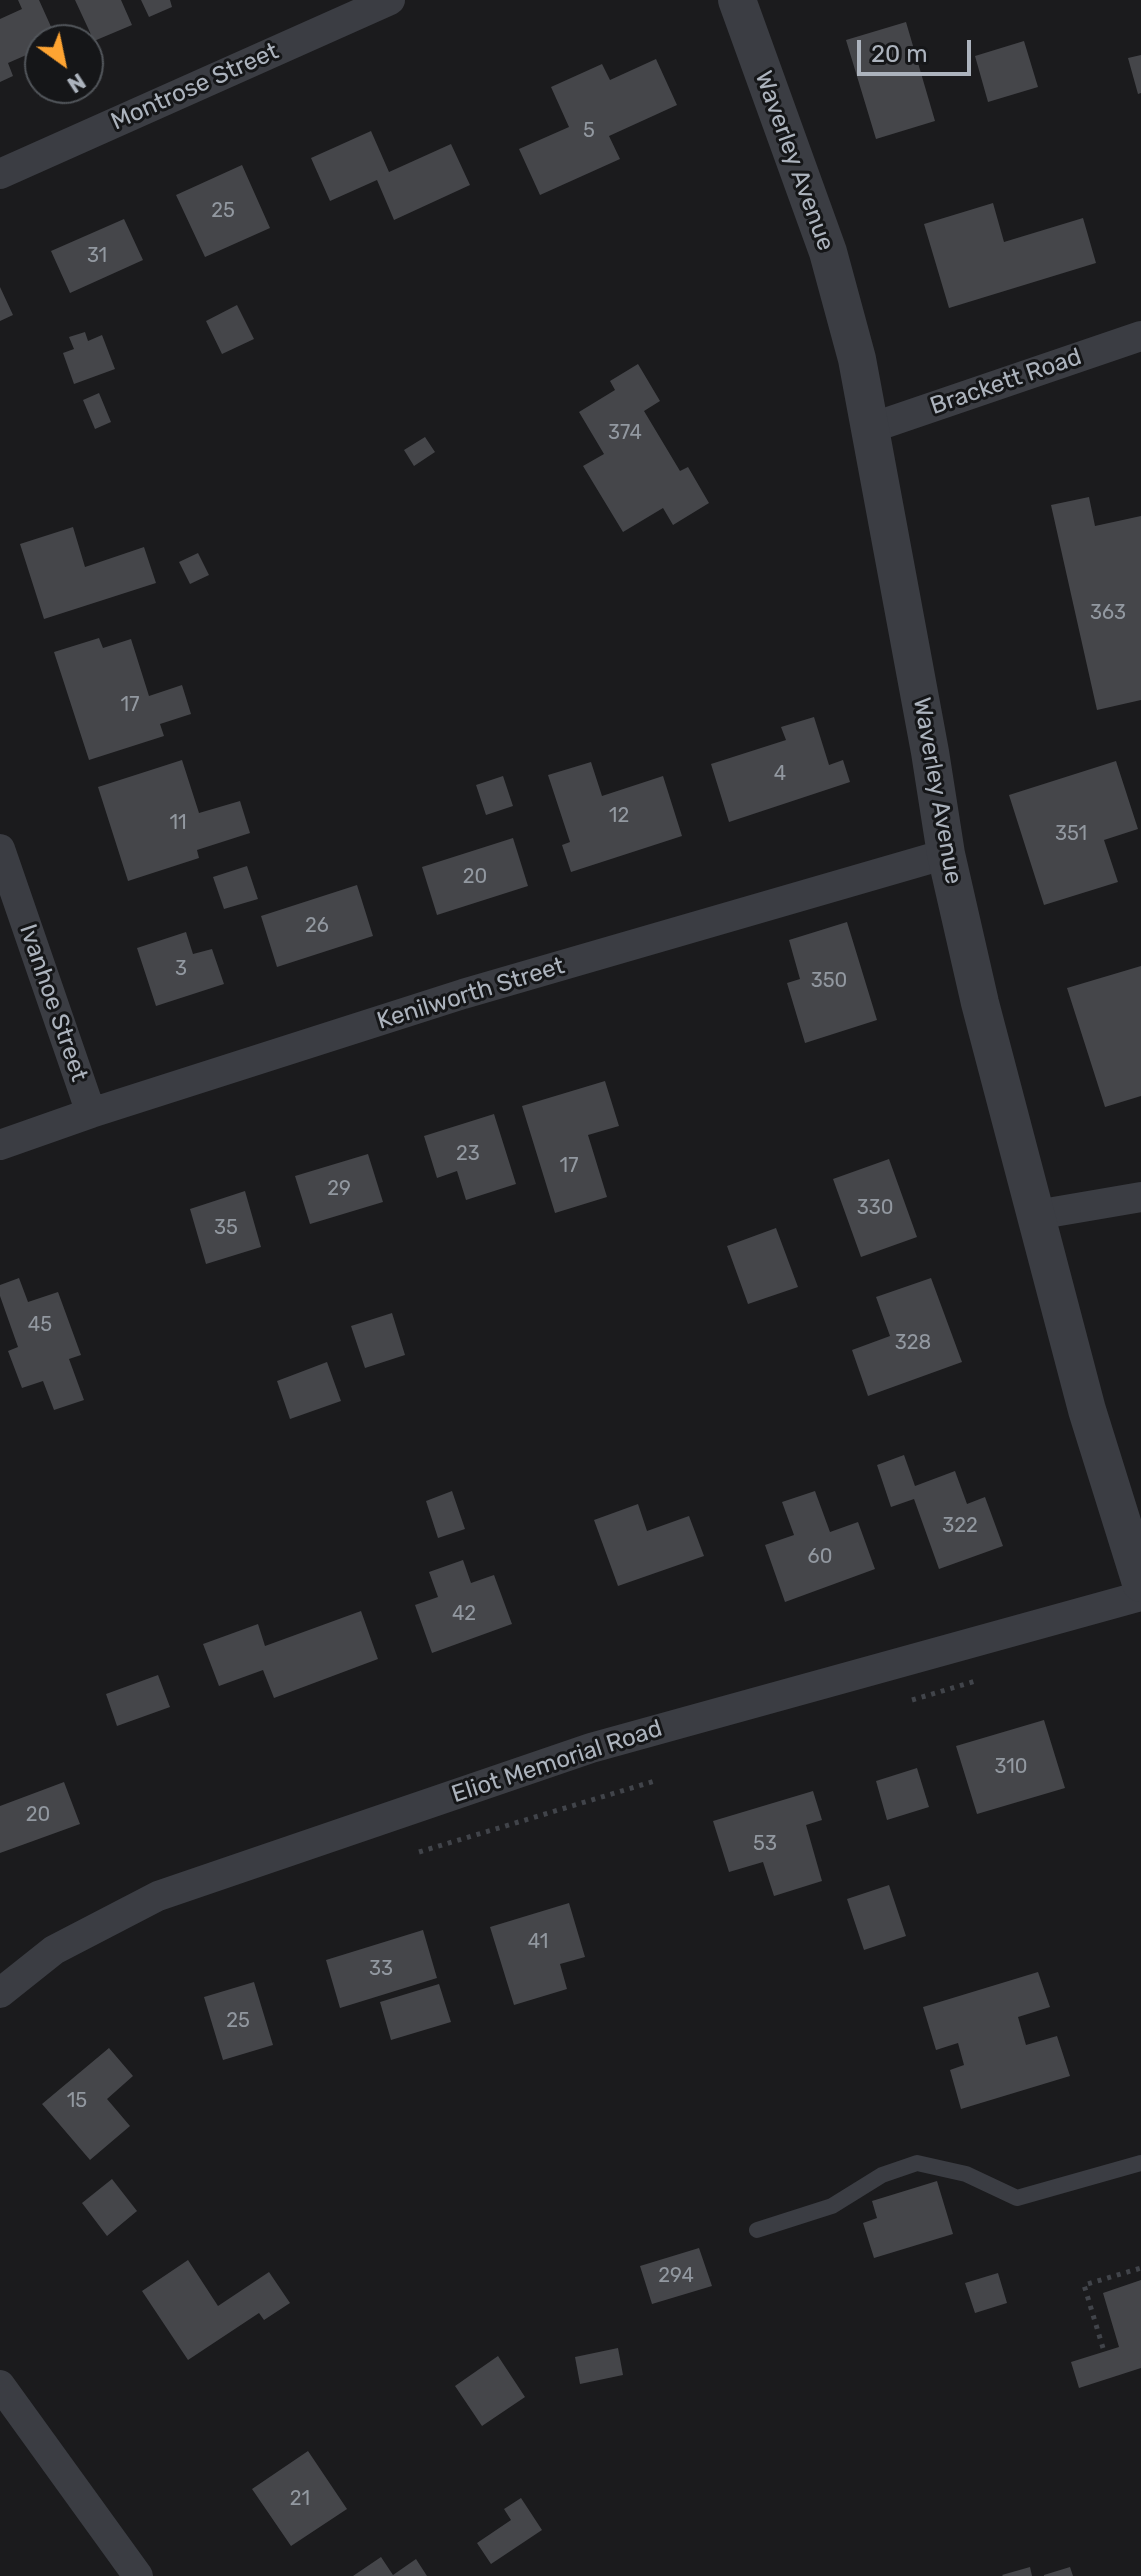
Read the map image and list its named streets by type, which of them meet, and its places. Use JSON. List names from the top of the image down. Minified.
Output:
{"streets":{"street":["Montrose Street","Waverley Avenue","Brackett Road","Kenilworth Street","Ivanhoe Street","Eliot Memorial Road"]},"crossings":[["Waverley Avenue","Brackett Road"],["Waverley Avenue","Kenilworth Street"],["Kenilworth Street","Ivanhoe Street"]],"house_numbers":["5","25","31","374","363","17","4","12","11","351","20","26","3","350","23","17","29","330","35","45","328","322","60","42","310","20","53","41","33","25","15","294","21"],"scale_bar":"20 m","north":"bottom right"}
